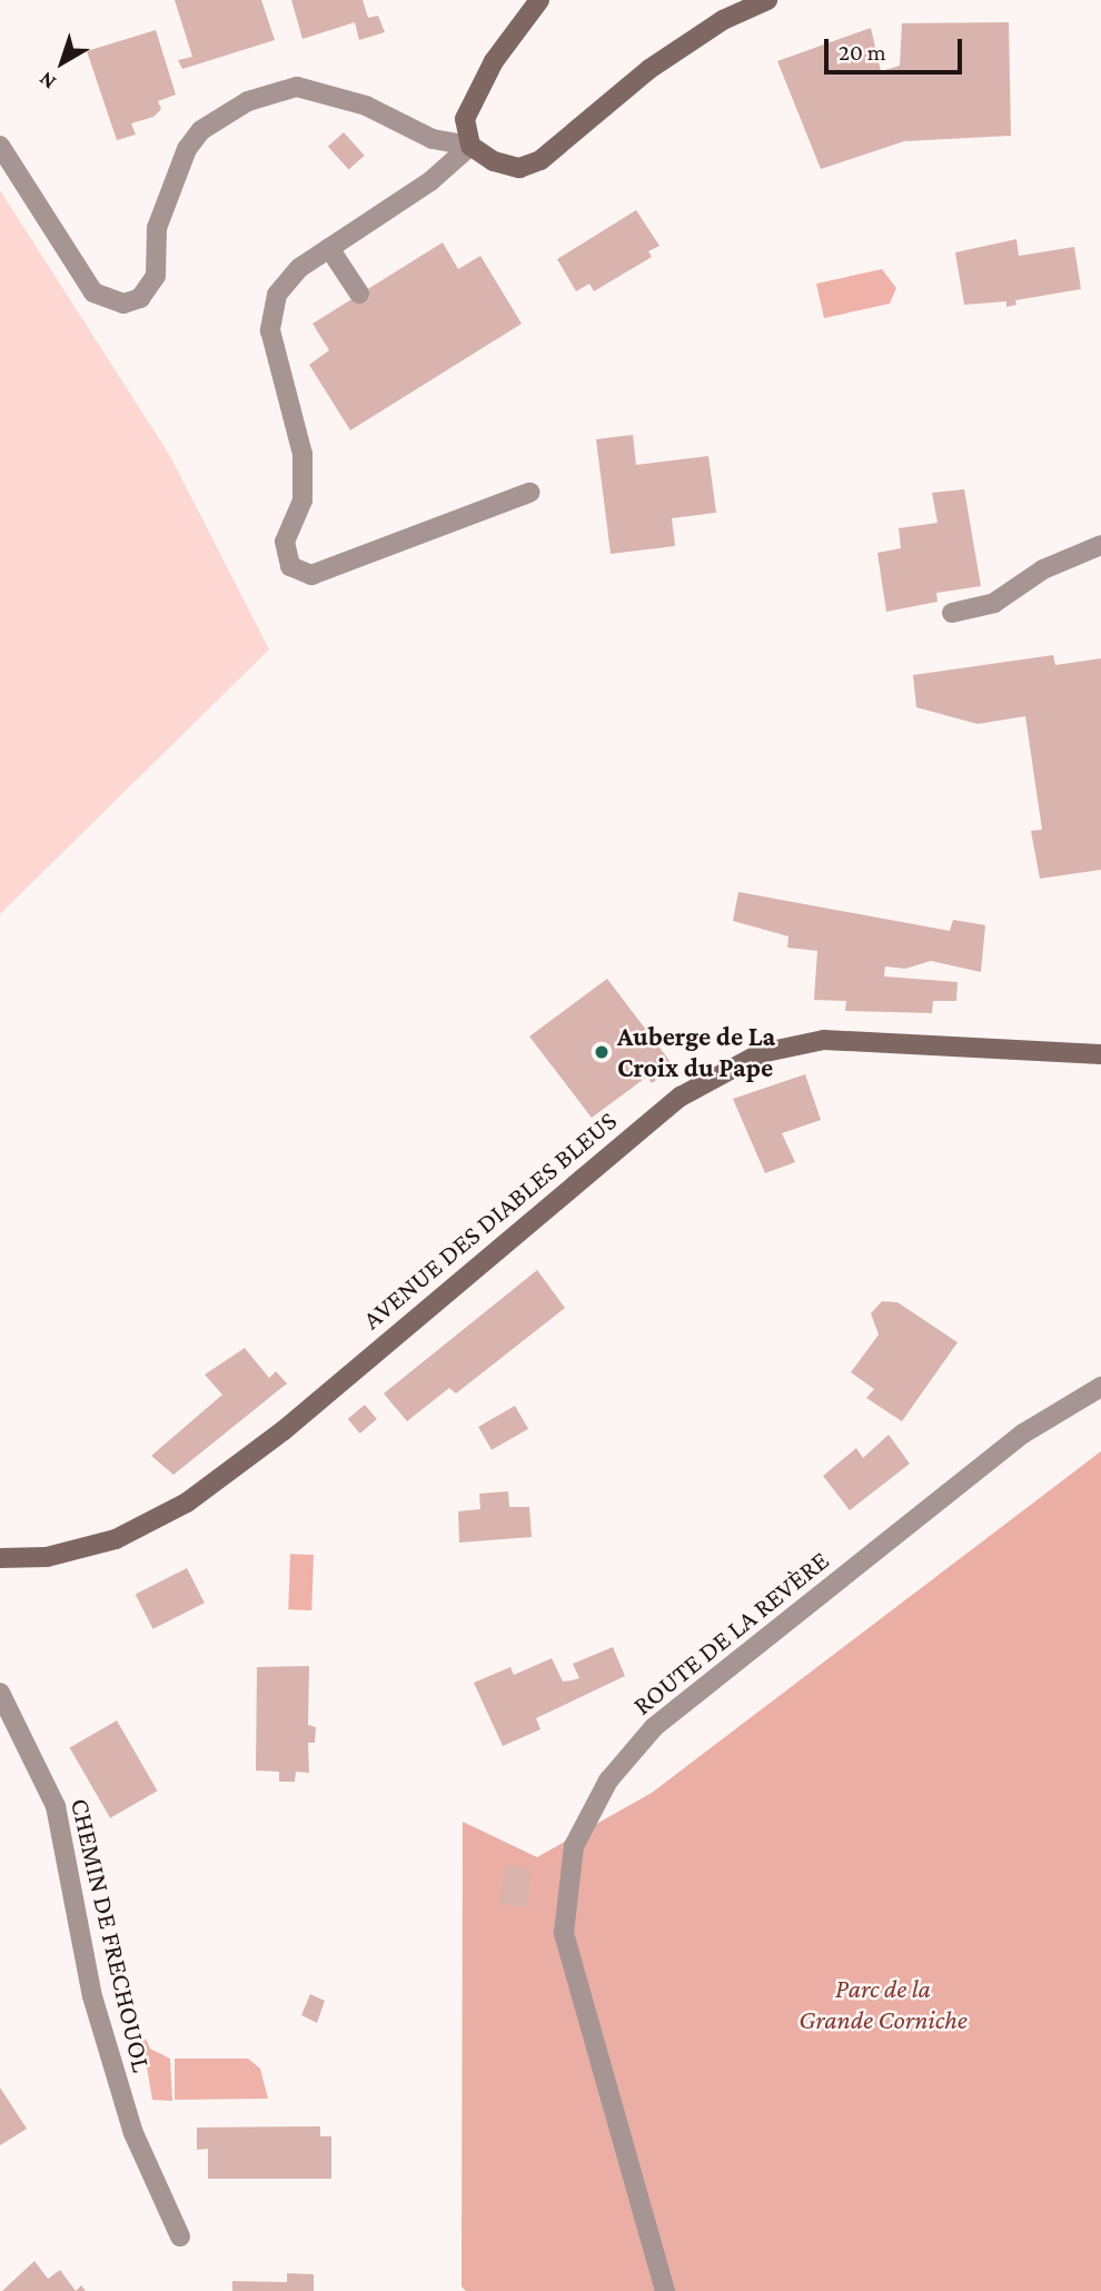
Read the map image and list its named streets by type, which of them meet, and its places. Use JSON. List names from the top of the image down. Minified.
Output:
{"streets":{"main road":["AVENUE DES DIABLES BLEUS"],"street":["ROUTE DE LA REVÈRE","CHEMIN DE FRECHOUOL"]},"parks":["Parc de la Grande Corniche"],"places":["Auberge de La Croix du Pape"],"scale_bar":"20 m","north":"bottom left"}
